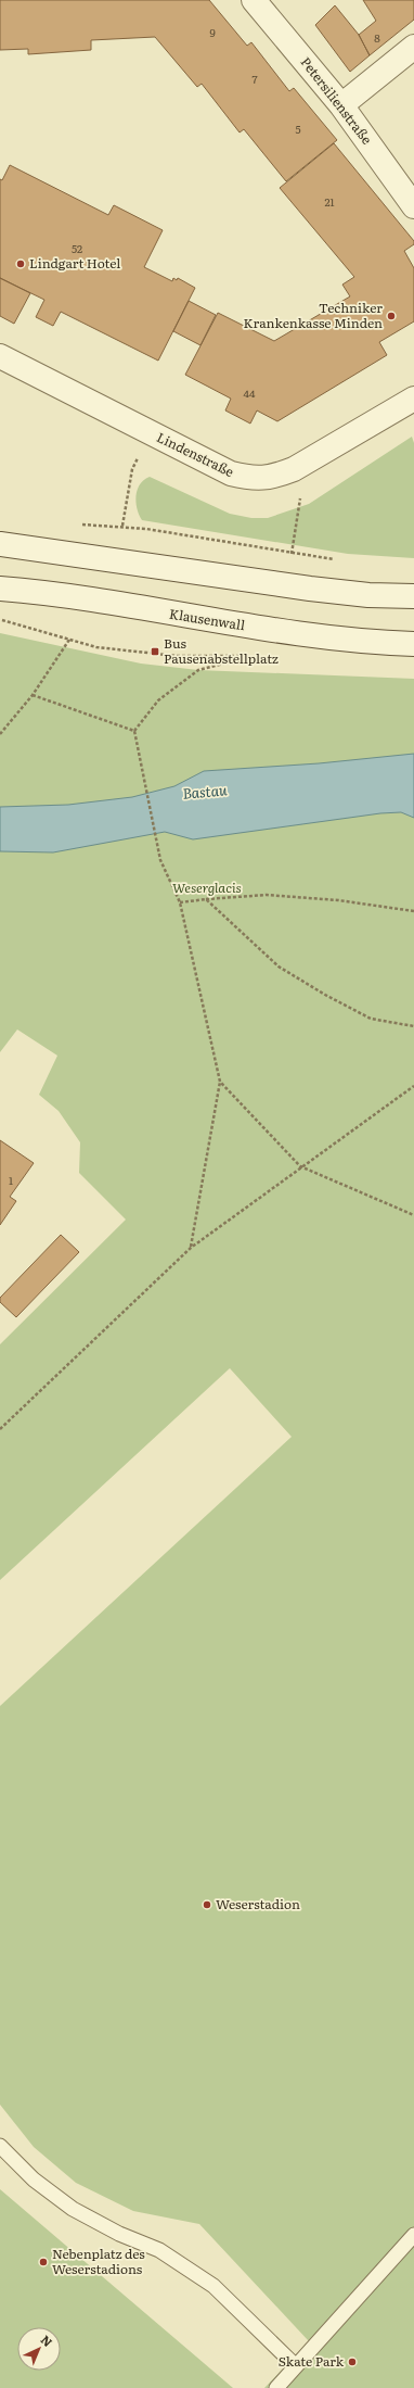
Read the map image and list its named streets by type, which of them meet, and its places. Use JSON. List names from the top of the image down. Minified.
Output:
{"streets":{"main road":["Petersilienstraße","Lindenstraße","Klausenwall"]},"water":["Bastau"],"parks":["Weserglacis"],"places":{"other":["Lindgart Hotel","Techniker Krankenkasse Minden","Weserstadion","Nebenplatz des Weserstadions","Skate Park"],"transit":["Bus Pausenabstellplatz"]},"house_numbers":["9","8","7","5","21","52","44","1"],"north":"top right"}
